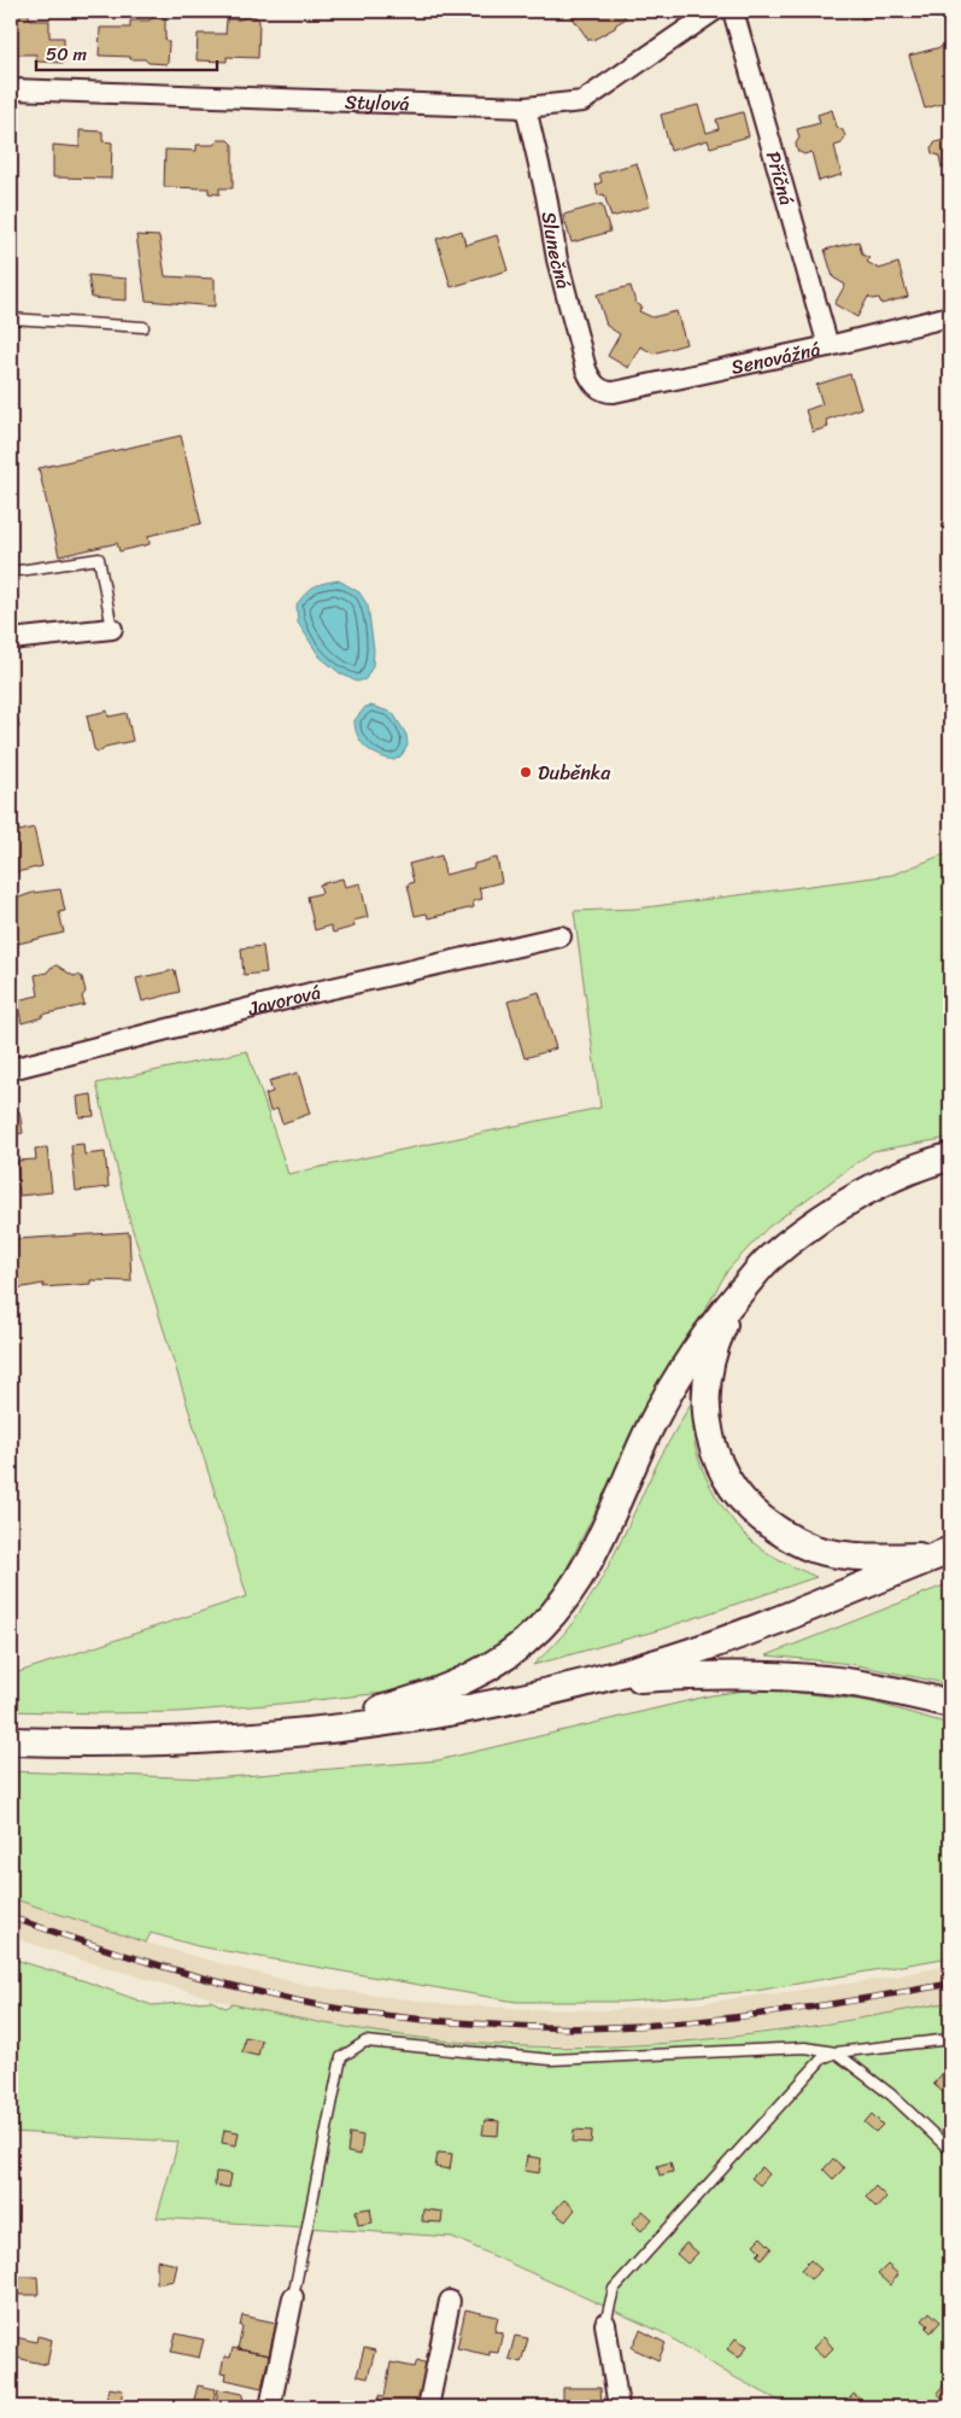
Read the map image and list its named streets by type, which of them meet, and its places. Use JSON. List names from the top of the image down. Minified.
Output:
{"streets":{"street":["Stylová","Příčná","Slunečná","Senovážná","Javorová"]},"crossings":[["Stylová","Slunečná"],["Příčná","Senovážná"],["Slunečná","Senovážná"]],"places":["Duběnka"],"scale_bar":"50 m"}
